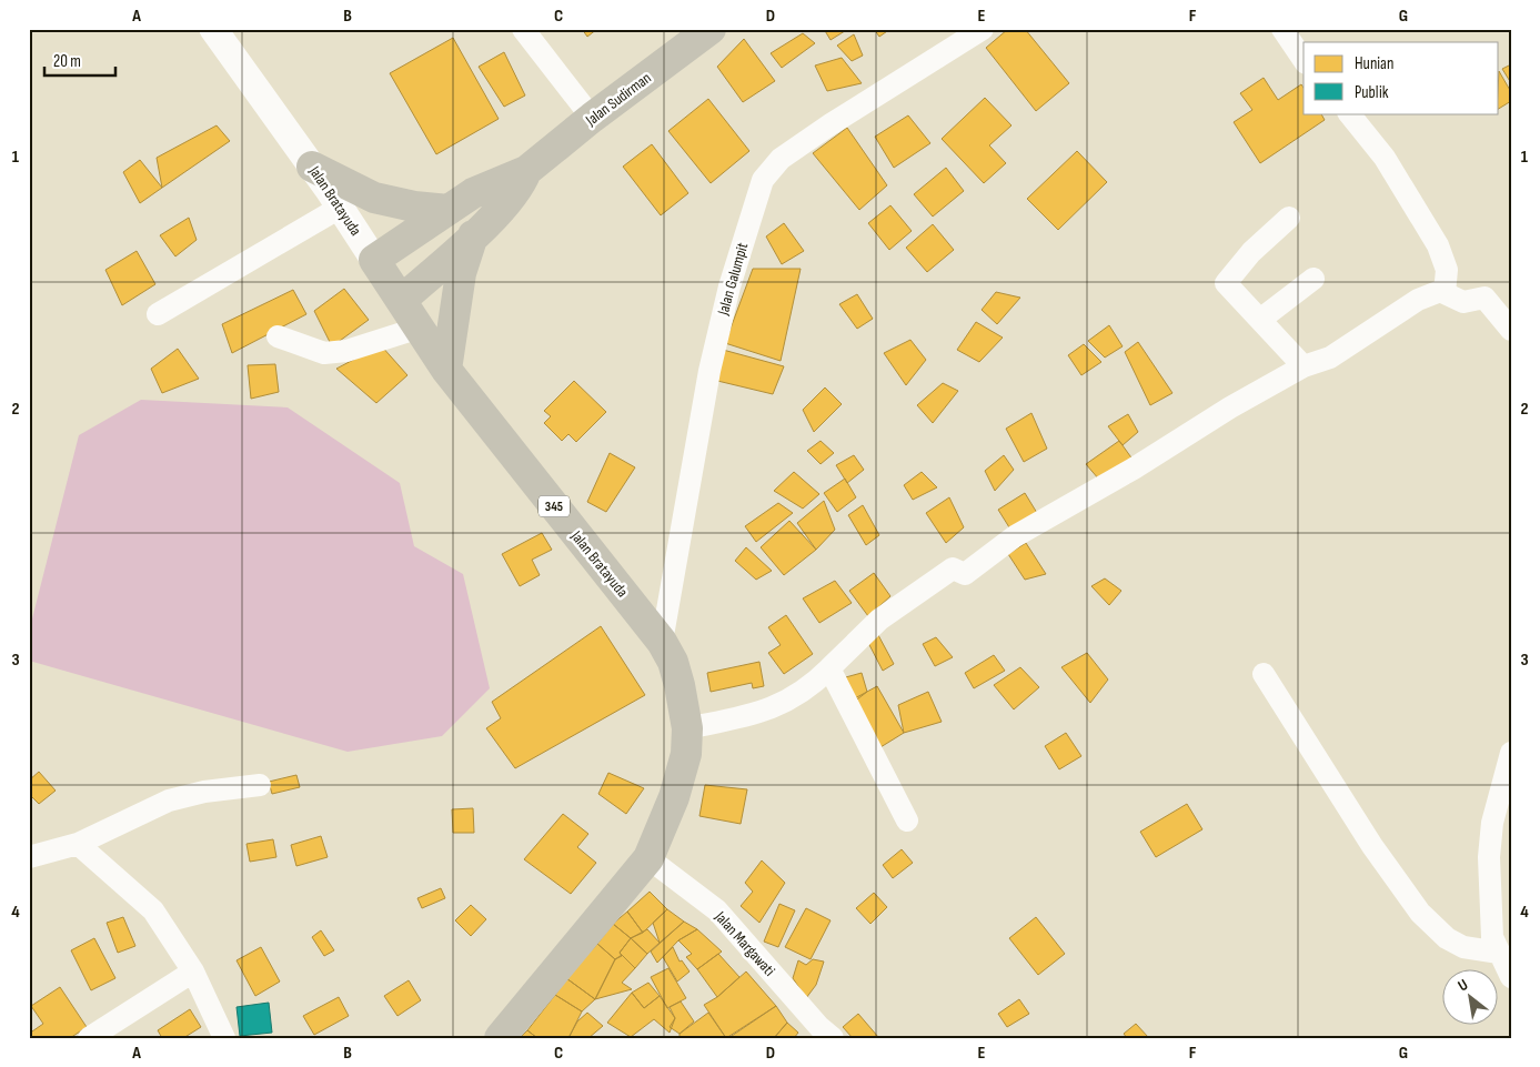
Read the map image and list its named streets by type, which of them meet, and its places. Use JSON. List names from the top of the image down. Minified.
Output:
{"streets":{"main road":["Jalan Sudirman","Jalan Bratayuda","345"],"street":["Jalan Galumpit","Jalan Margawati"]},"crossings":[["Jalan Bratayuda","Jalan Galumpit"],["Jalan Bratayuda","Jalan Margawati"]],"legend":["Hunian","Publik"],"scale_bar":"20 m","north":"top left","grid":{"columns":["A","B","C","D","E","F","G"],"rows":["1","2","3","4"]}}
